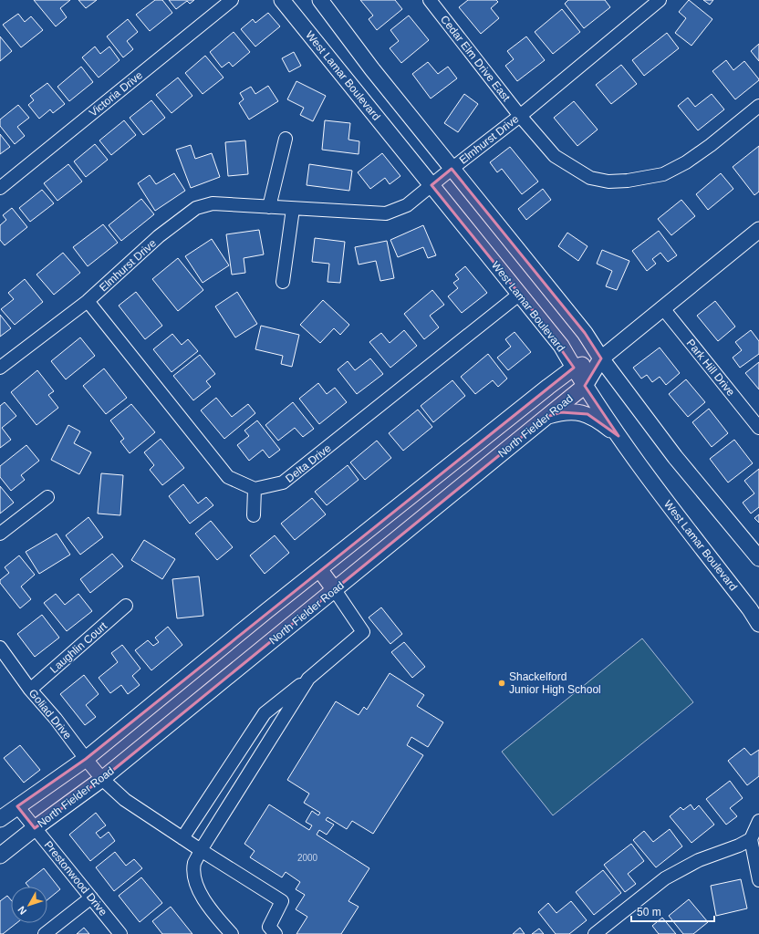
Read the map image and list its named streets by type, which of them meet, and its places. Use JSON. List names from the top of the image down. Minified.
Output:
{"streets":{"main road":["West Lamar Boulevard","North Fielder Road"],"street":["Cedar Elm Drive East","Victoria Drive","Elmhurst Drive","Park Hill Drive","Delta Drive","Laughlin Court","Goliad Drive","Prestonwood Drive"]},"crossings":[["Cedar Elm Drive East","Elmhurst Drive"],["West Lamar Boulevard","Elmhurst Drive"],["West Lamar Boulevard","North Fielder Road"],["West Lamar Boulevard","Delta Drive"],["Park Hill Drive","North Fielder Road"],["North Fielder Road","Goliad Drive"],["North Fielder Road","Prestonwood Drive"],["Laughlin Court","Goliad Drive"]],"places":["Shackelford Junior High School"],"house_numbers":["2000"],"scale_bar":"50 m","north":"bottom left"}
